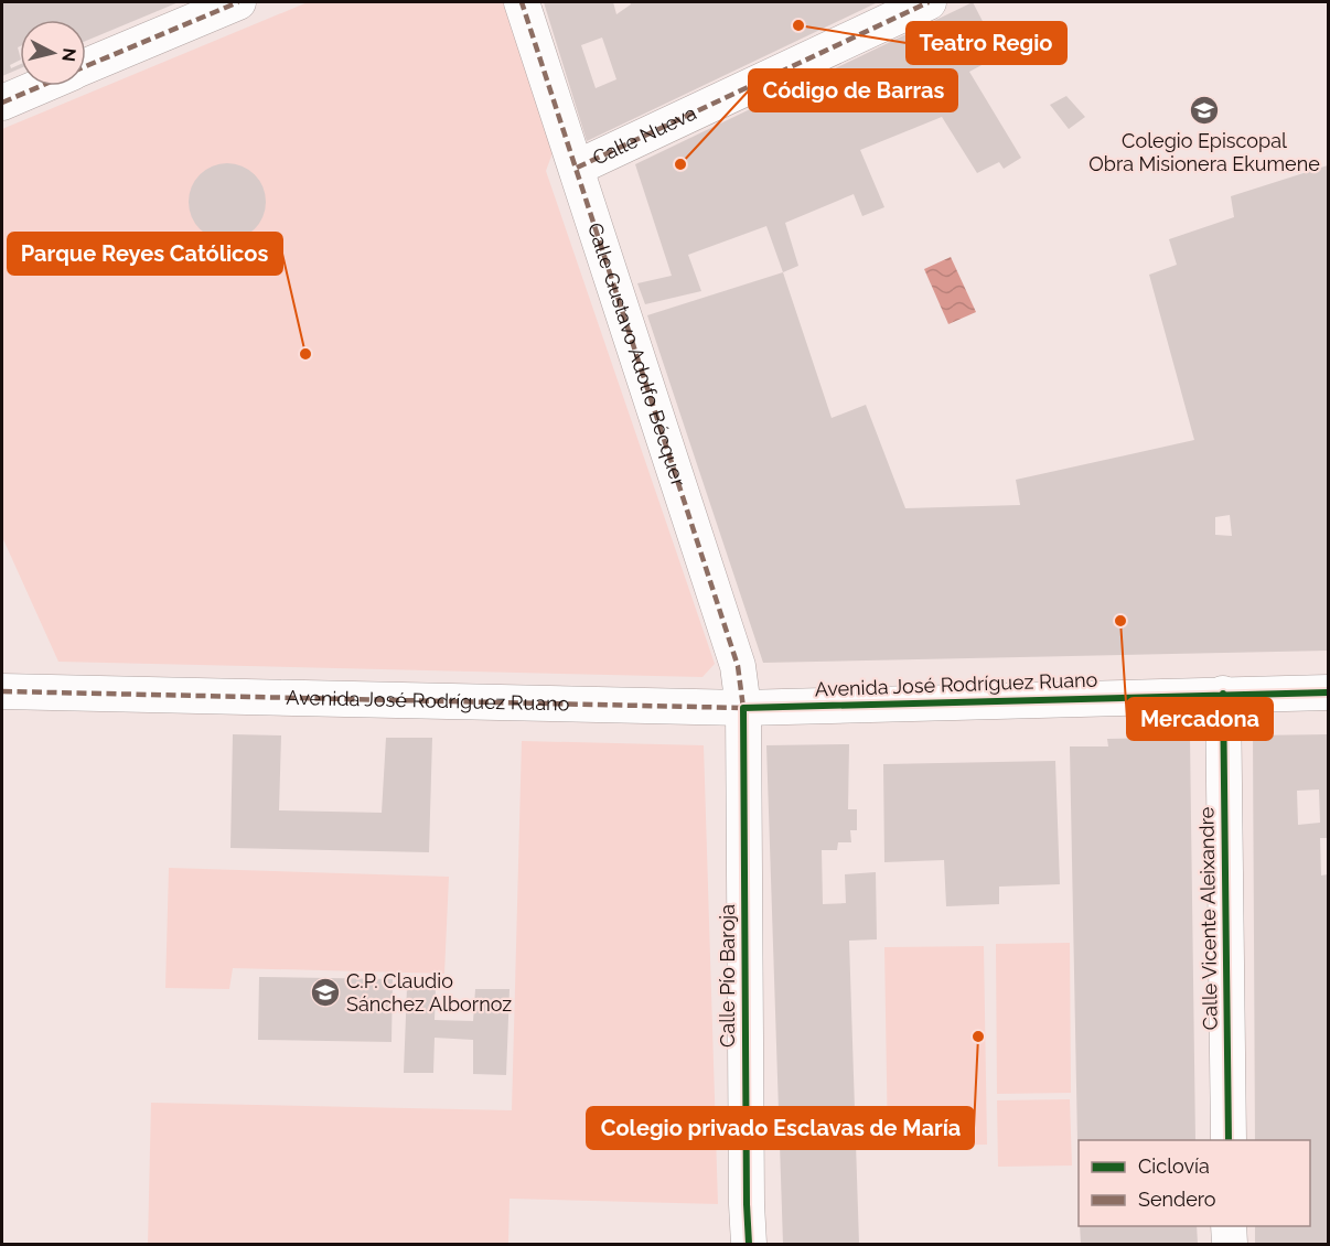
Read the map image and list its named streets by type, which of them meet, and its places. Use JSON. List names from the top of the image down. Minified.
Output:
{"streets":{"street":["Calle Nueva","Calle Gustavo Adolfo Bécquer","Avenida José Rodríguez Ruano","Calle Vicente Aleixandre","Calle Pío Baroja"]},"crossings":[["Calle Nueva","Calle Gustavo Adolfo Bécquer"],["Calle Gustavo Adolfo Bécquer","Avenida José Rodríguez Ruano"],["Calle Gustavo Adolfo Bécquer","Calle Pío Baroja"],["Avenida José Rodríguez Ruano","Calle Vicente Aleixandre"],["Avenida José Rodríguez Ruano","Calle Pío Baroja"]],"places":{"other":["Teatro Regio","Código de Barras","Parque Reyes Católicos","Mercadona","Colegio privado Esclavas de María"],"school or university":["Colegio Episcopal Obra Misionera Ekumene","C.P. Claudio Sánchez Albornoz"]},"legend":["Ciclovía","Sendero"],"north":"right"}
